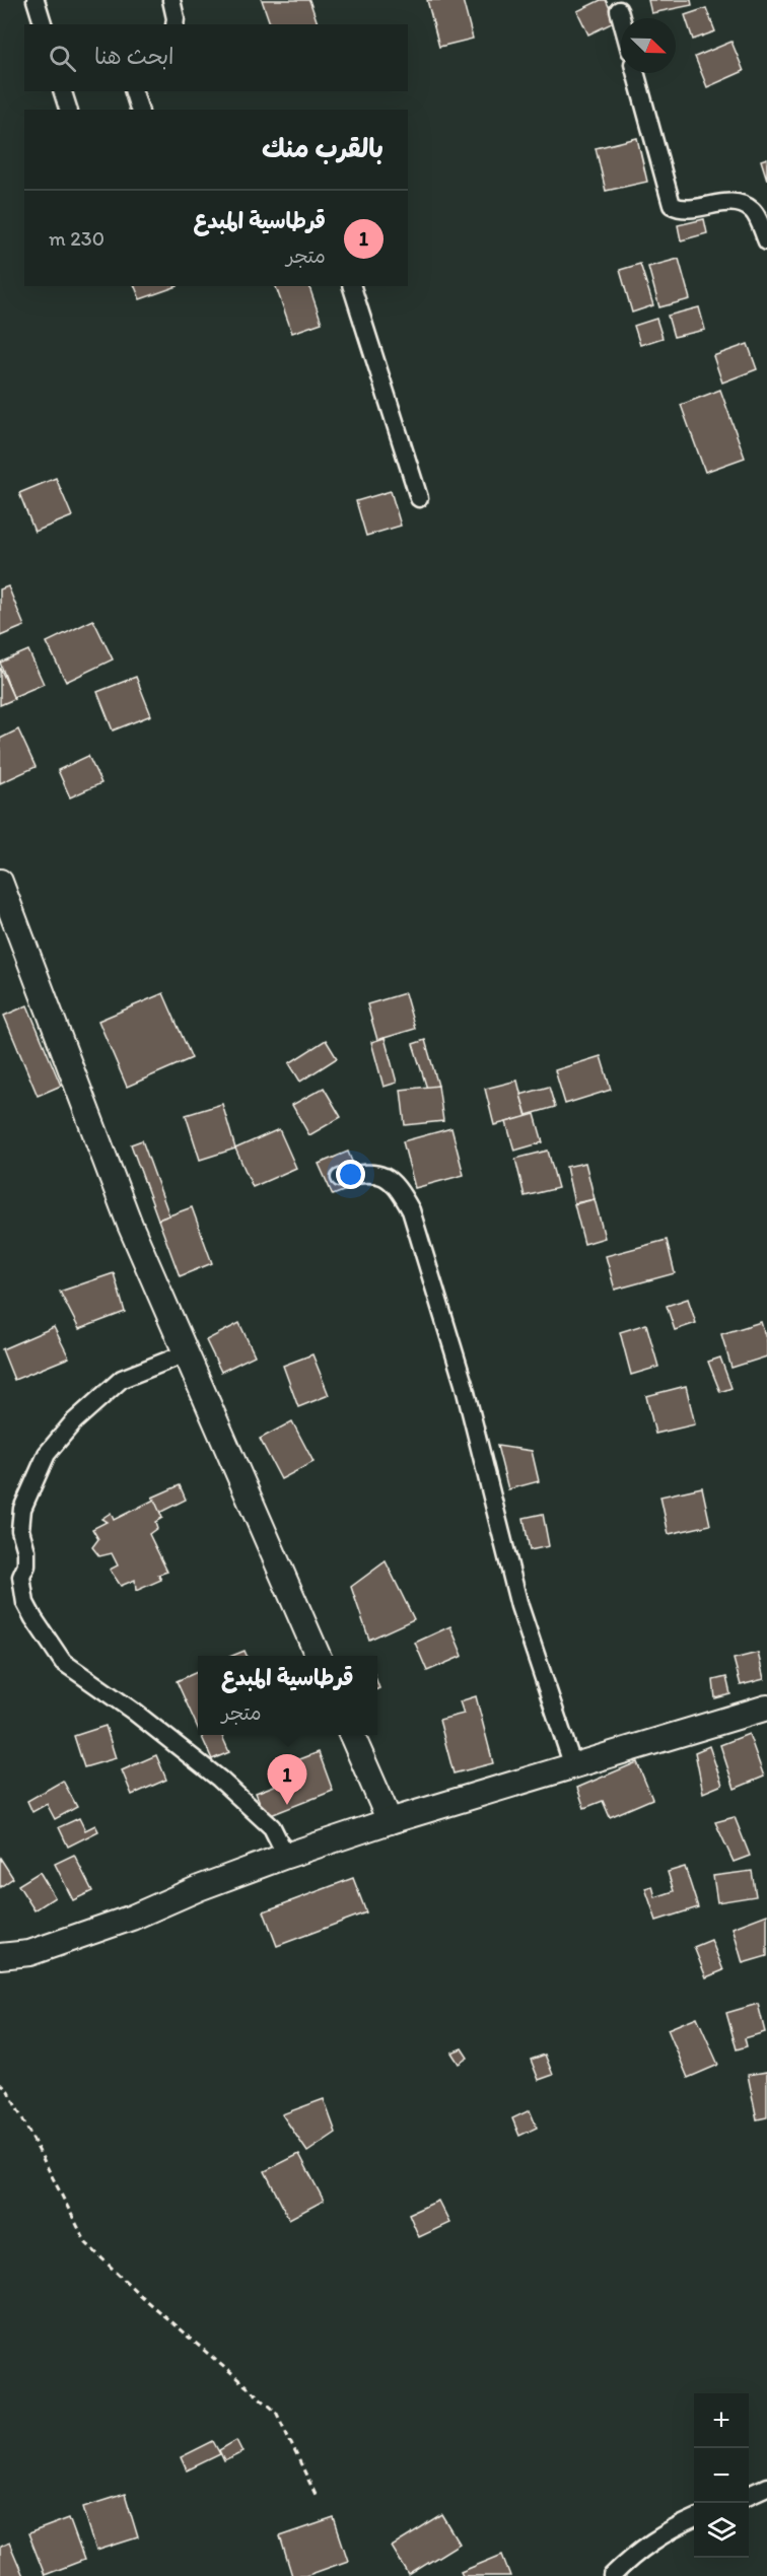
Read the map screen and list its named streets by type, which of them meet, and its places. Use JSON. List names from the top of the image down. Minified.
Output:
{"north":"bottom right","page":{"search":"ابحث هنا","heading":"بالقرب منك","list":[{"mark":"1","name":"قرطاسية المبدع","note":"متجر","value":"230 m"}],"popup":["قرطاسية المبدع","متجر"],"pins":"1","map_buttons":["+","−"]}}
